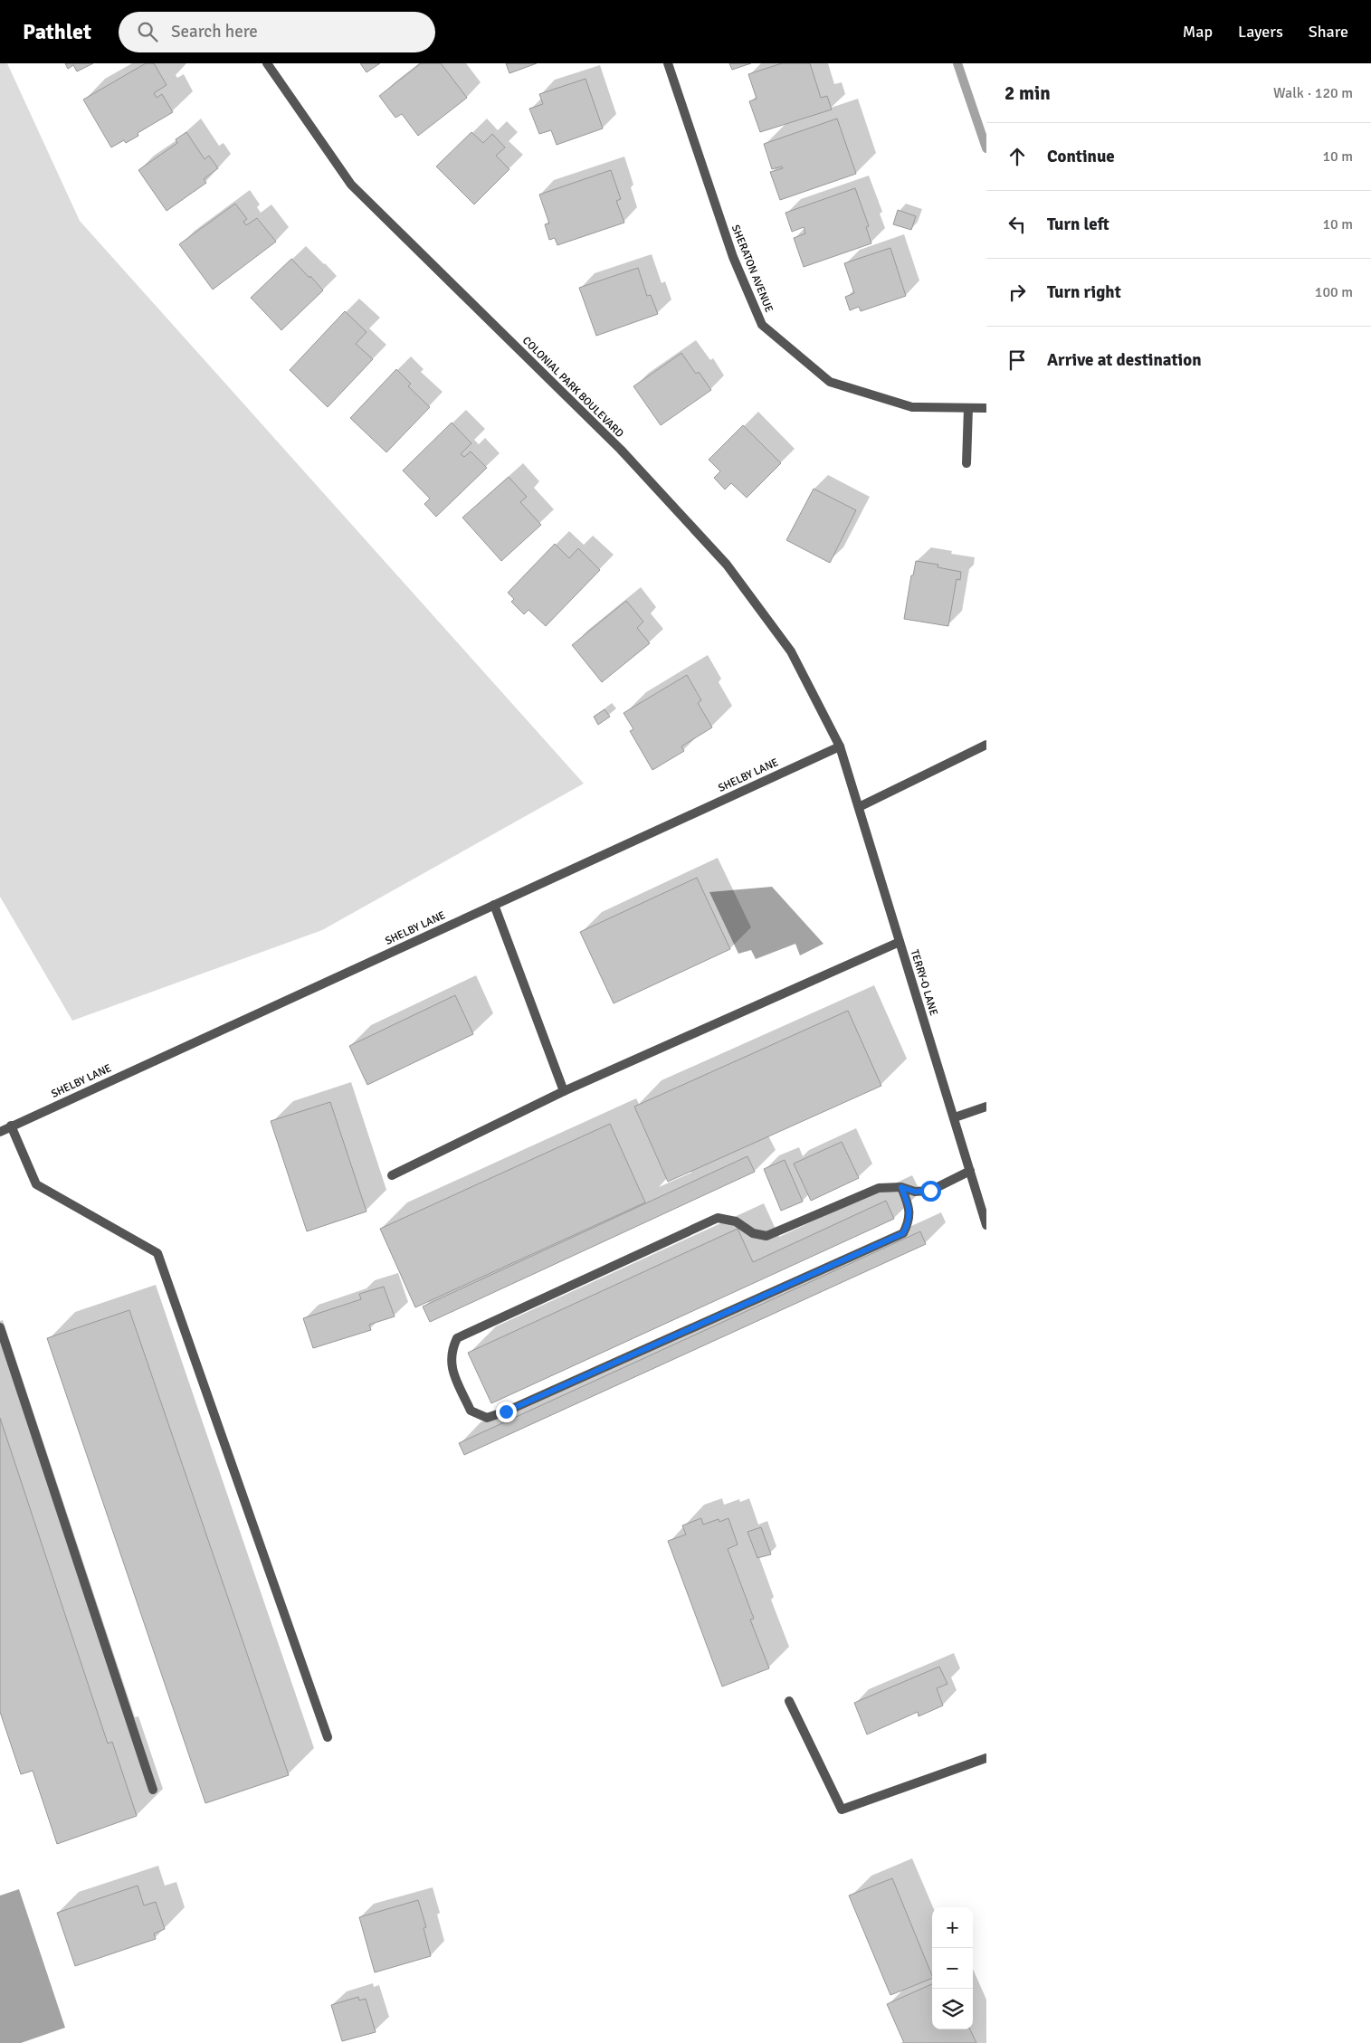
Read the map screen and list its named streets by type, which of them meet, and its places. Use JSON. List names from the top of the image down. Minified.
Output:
{"streets":{"street":["SHERATON AVENUE","COLONIAL PARK BOULEVARD","SHELBY LANE","TERRY-O LANE"]},"crossings":[["COLONIAL PARK BOULEVARD","SHELBY LANE"],["COLONIAL PARK BOULEVARD","TERRY-O LANE"],["SHELBY LANE","TERRY-O LANE"]],"page":{"header":"Pathlet","search":"Search here","nav":["Map","Layers","Share"],"heading":["2 min","Walk · 120 m"],"list":[["Continue","10 m"],["Turn left","10 m"],["Turn right","100 m"],"Arrive at destination"],"map_buttons":["+","−"]}}
